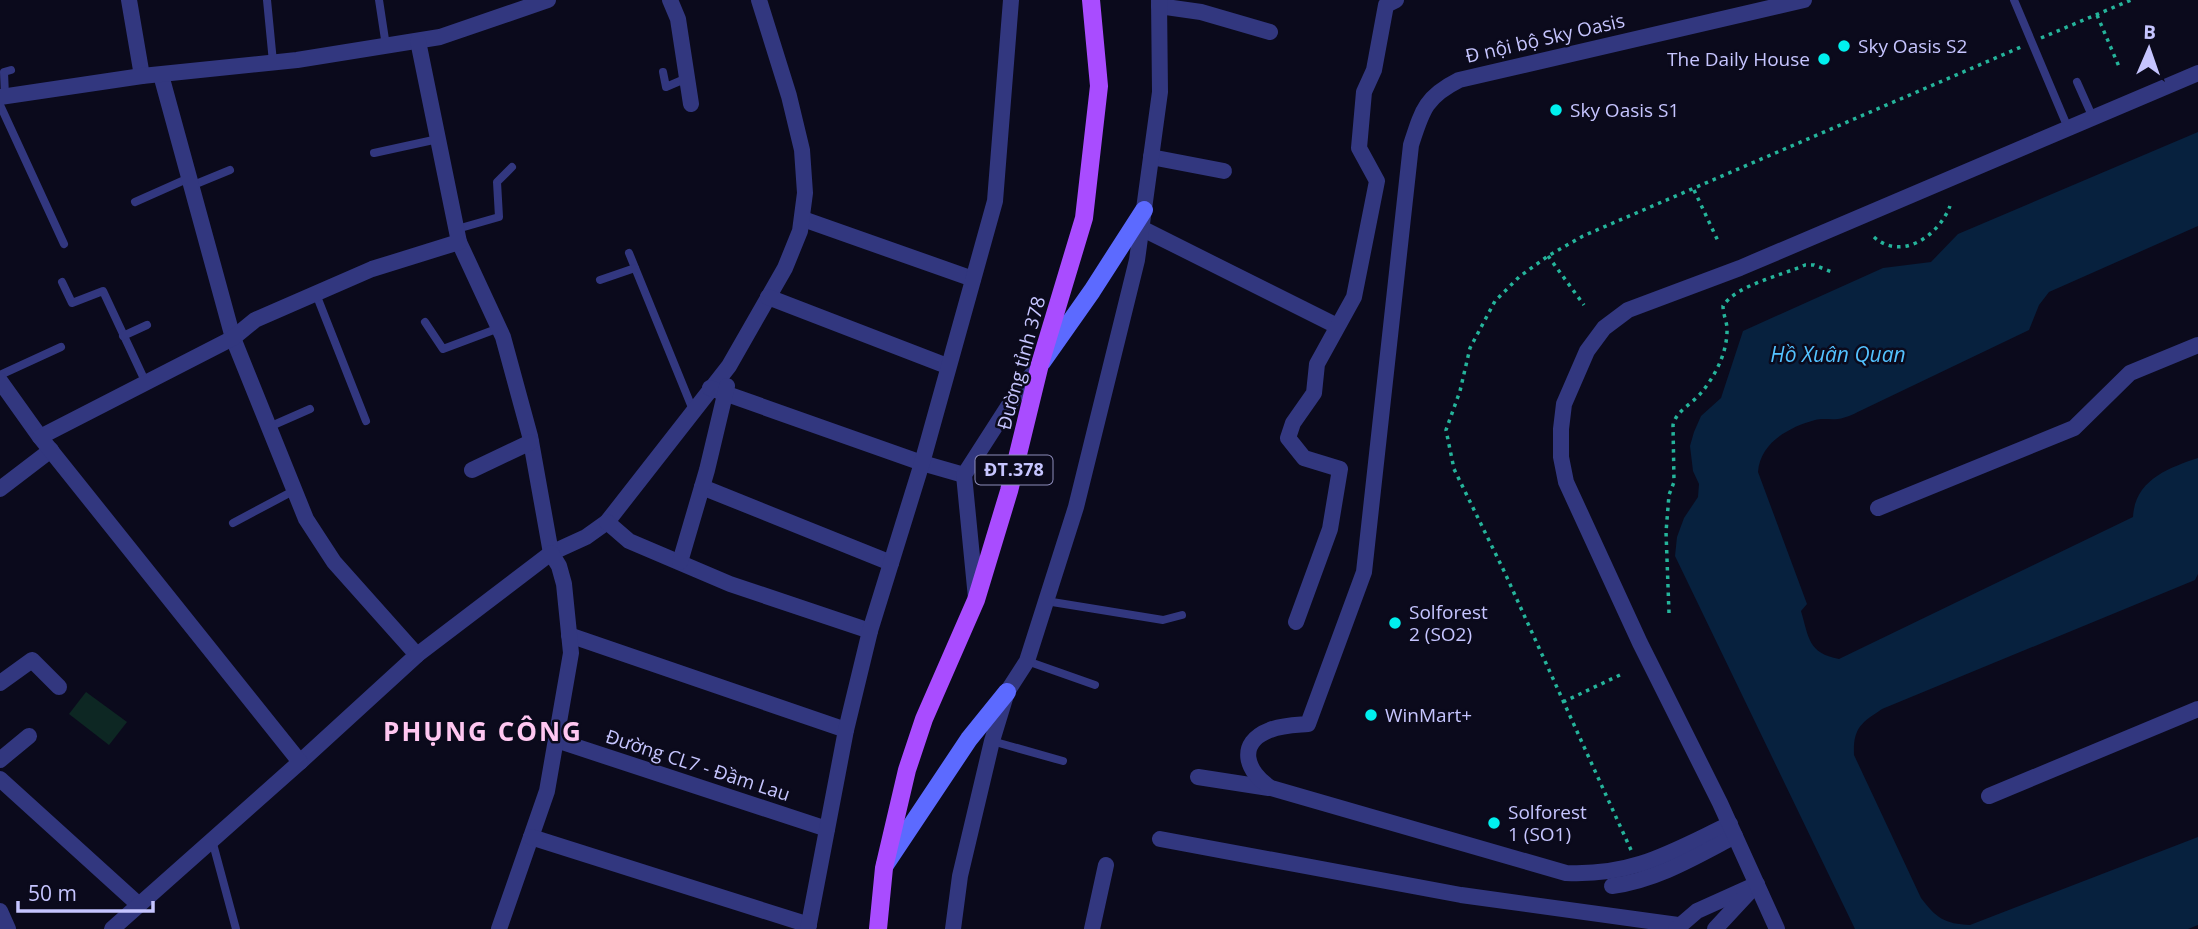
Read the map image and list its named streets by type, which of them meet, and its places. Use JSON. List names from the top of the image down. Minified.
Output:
{"streets":{"main road":["Đường tỉnh 378","ĐT.378"],"street":["Đ nội bộ Sky Oasis","Đường CL7 - Đầm Lau"]},"districts":["PHỤNG CÔNG"],"water":["Hồ Xuân Quan"],"places":["Sky Oasis S2","The Daily House","Sky Oasis S1","Solforest 2 (SO2)","WinMart+","Solforest 1 (SO1)"],"scale_bar":"50 m","north":"top"}
